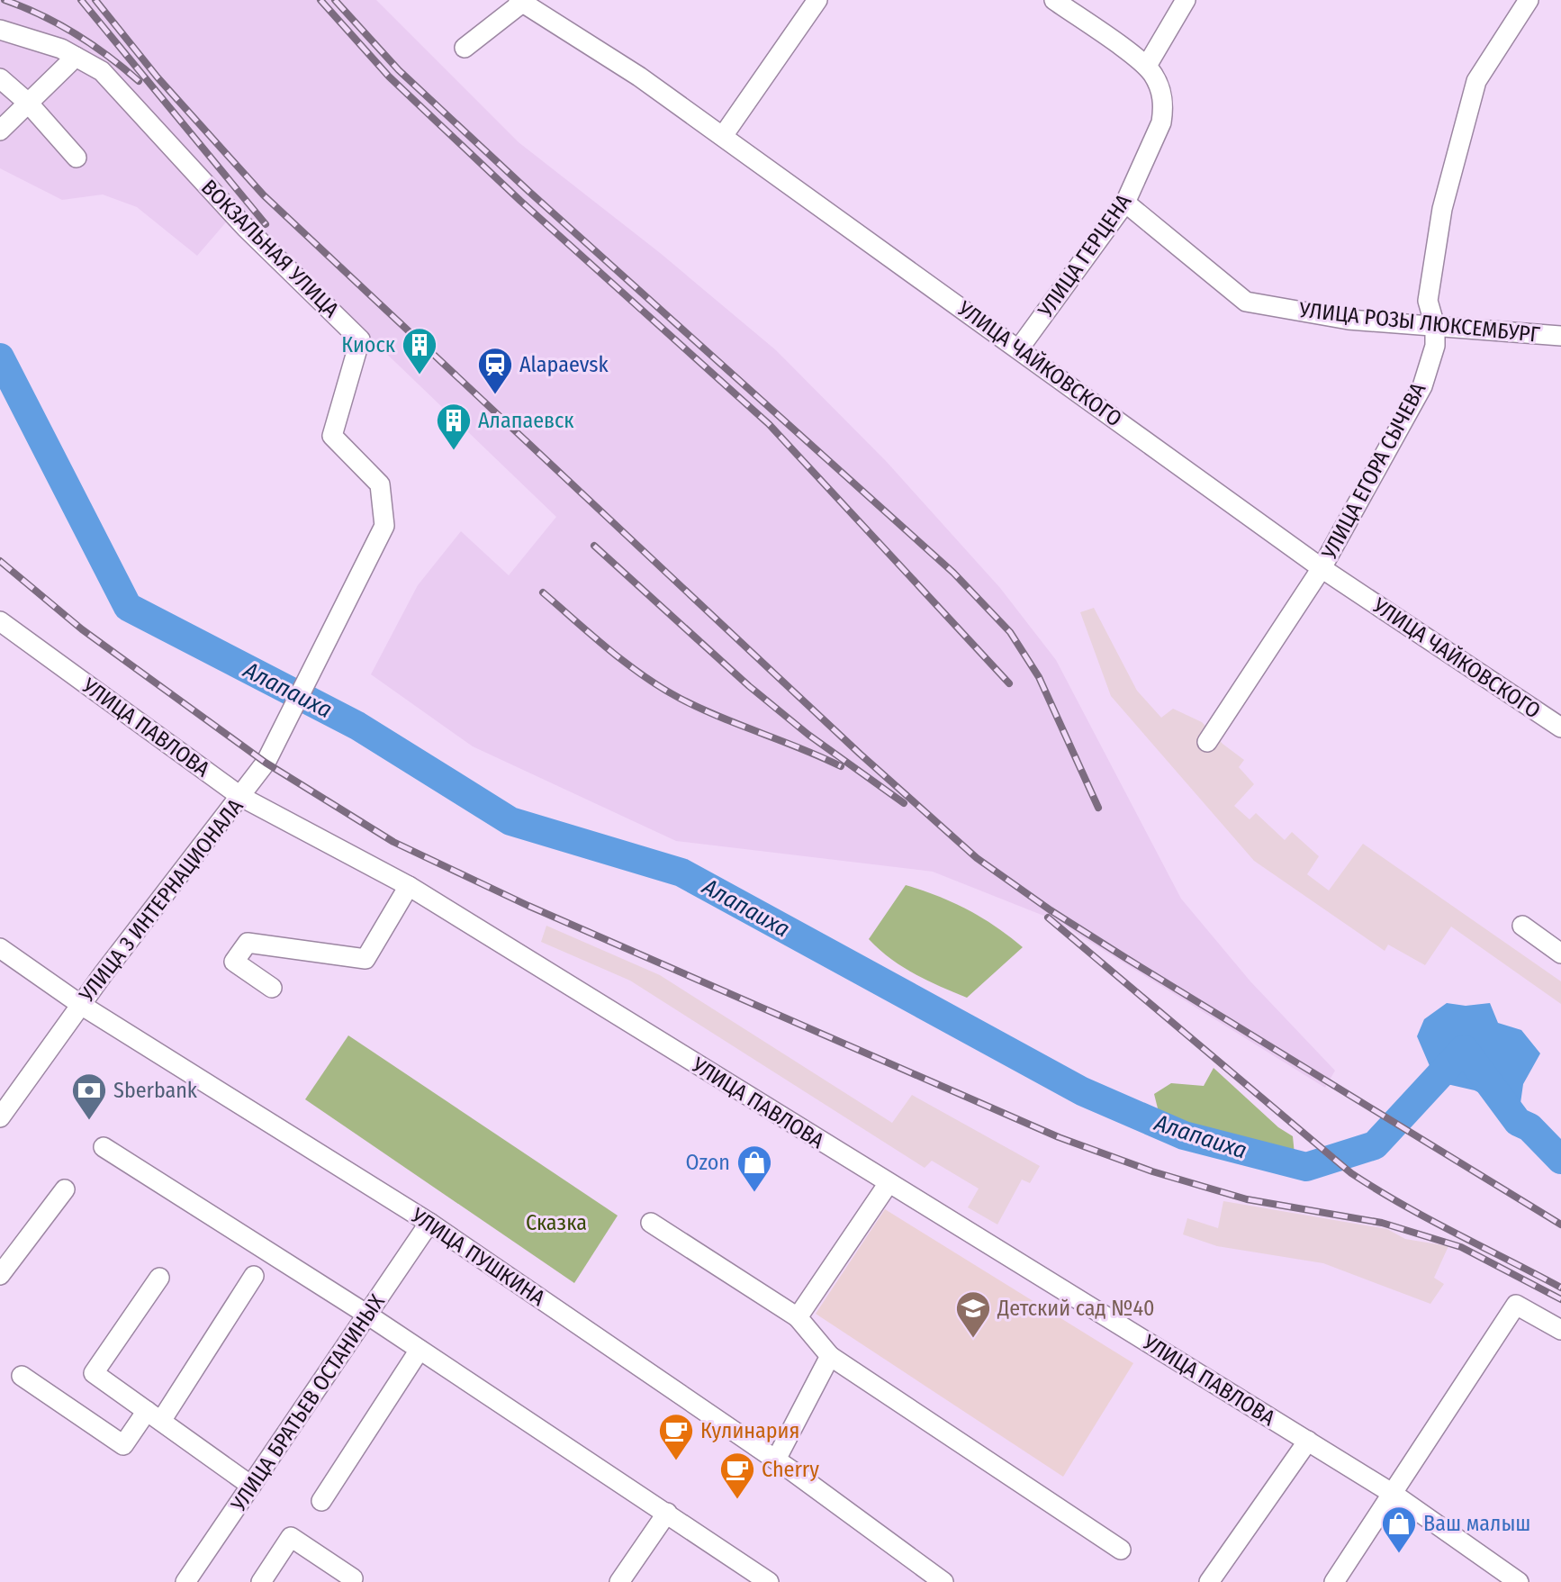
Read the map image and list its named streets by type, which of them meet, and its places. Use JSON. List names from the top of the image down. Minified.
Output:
{"streets":{"street":["ВОКЗАЛЬНАЯ УЛИЦА","УЛИЦА ГЕРЦЕНА","УЛИЦА РОЗЫ ЛЮКСЕМБУРГ","УЛИЦА ЧАЙКОВСКОГО","УЛИЦА ЕГОРА СЫЧЕВА","УЛИЦА ПАВЛОВА","УЛИЦА 3 ИНТЕРНАЦИОНАЛА","УЛИЦА ПУШКИНА","УЛИЦА БРАТЬЕВ ОСТАНИНЫХ"]},"crossings":[["ВОКЗАЛЬНАЯ УЛИЦА","УЛИЦА 3 ИНТЕРНАЦИОНАЛА"],["УЛИЦА ГЕРЦЕНА","УЛИЦА РОЗЫ ЛЮКСЕМБУРГ"],["УЛИЦА ГЕРЦЕНА","УЛИЦА ЧАЙКОВСКОГО"],["УЛИЦА РОЗЫ ЛЮКСЕМБУРГ","УЛИЦА ЕГОРА СЫЧЕВА"],["УЛИЦА ЧАЙКОВСКОГО","УЛИЦА ЕГОРА СЫЧЕВА"],["УЛИЦА ПАВЛОВА","УЛИЦА 3 ИНТЕРНАЦИОНАЛА"],["УЛИЦА 3 ИНТЕРНАЦИОНАЛА","УЛИЦА ПУШКИНА"],["УЛИЦА ПУШКИНА","УЛИЦА БРАТЬЕВ ОСТАНИНЫХ"]],"water":["Алапаиха"],"parks":["Сказка"],"places":{"building":["Киоск","Алапаевск"],"station":["Alapaevsk"],"bank":["Sberbank"],"shop":["Ozon","Ваш малыш"],"school or university":["Детский сад №40"],"cafe":["Кулинария","Cherry"]}}
